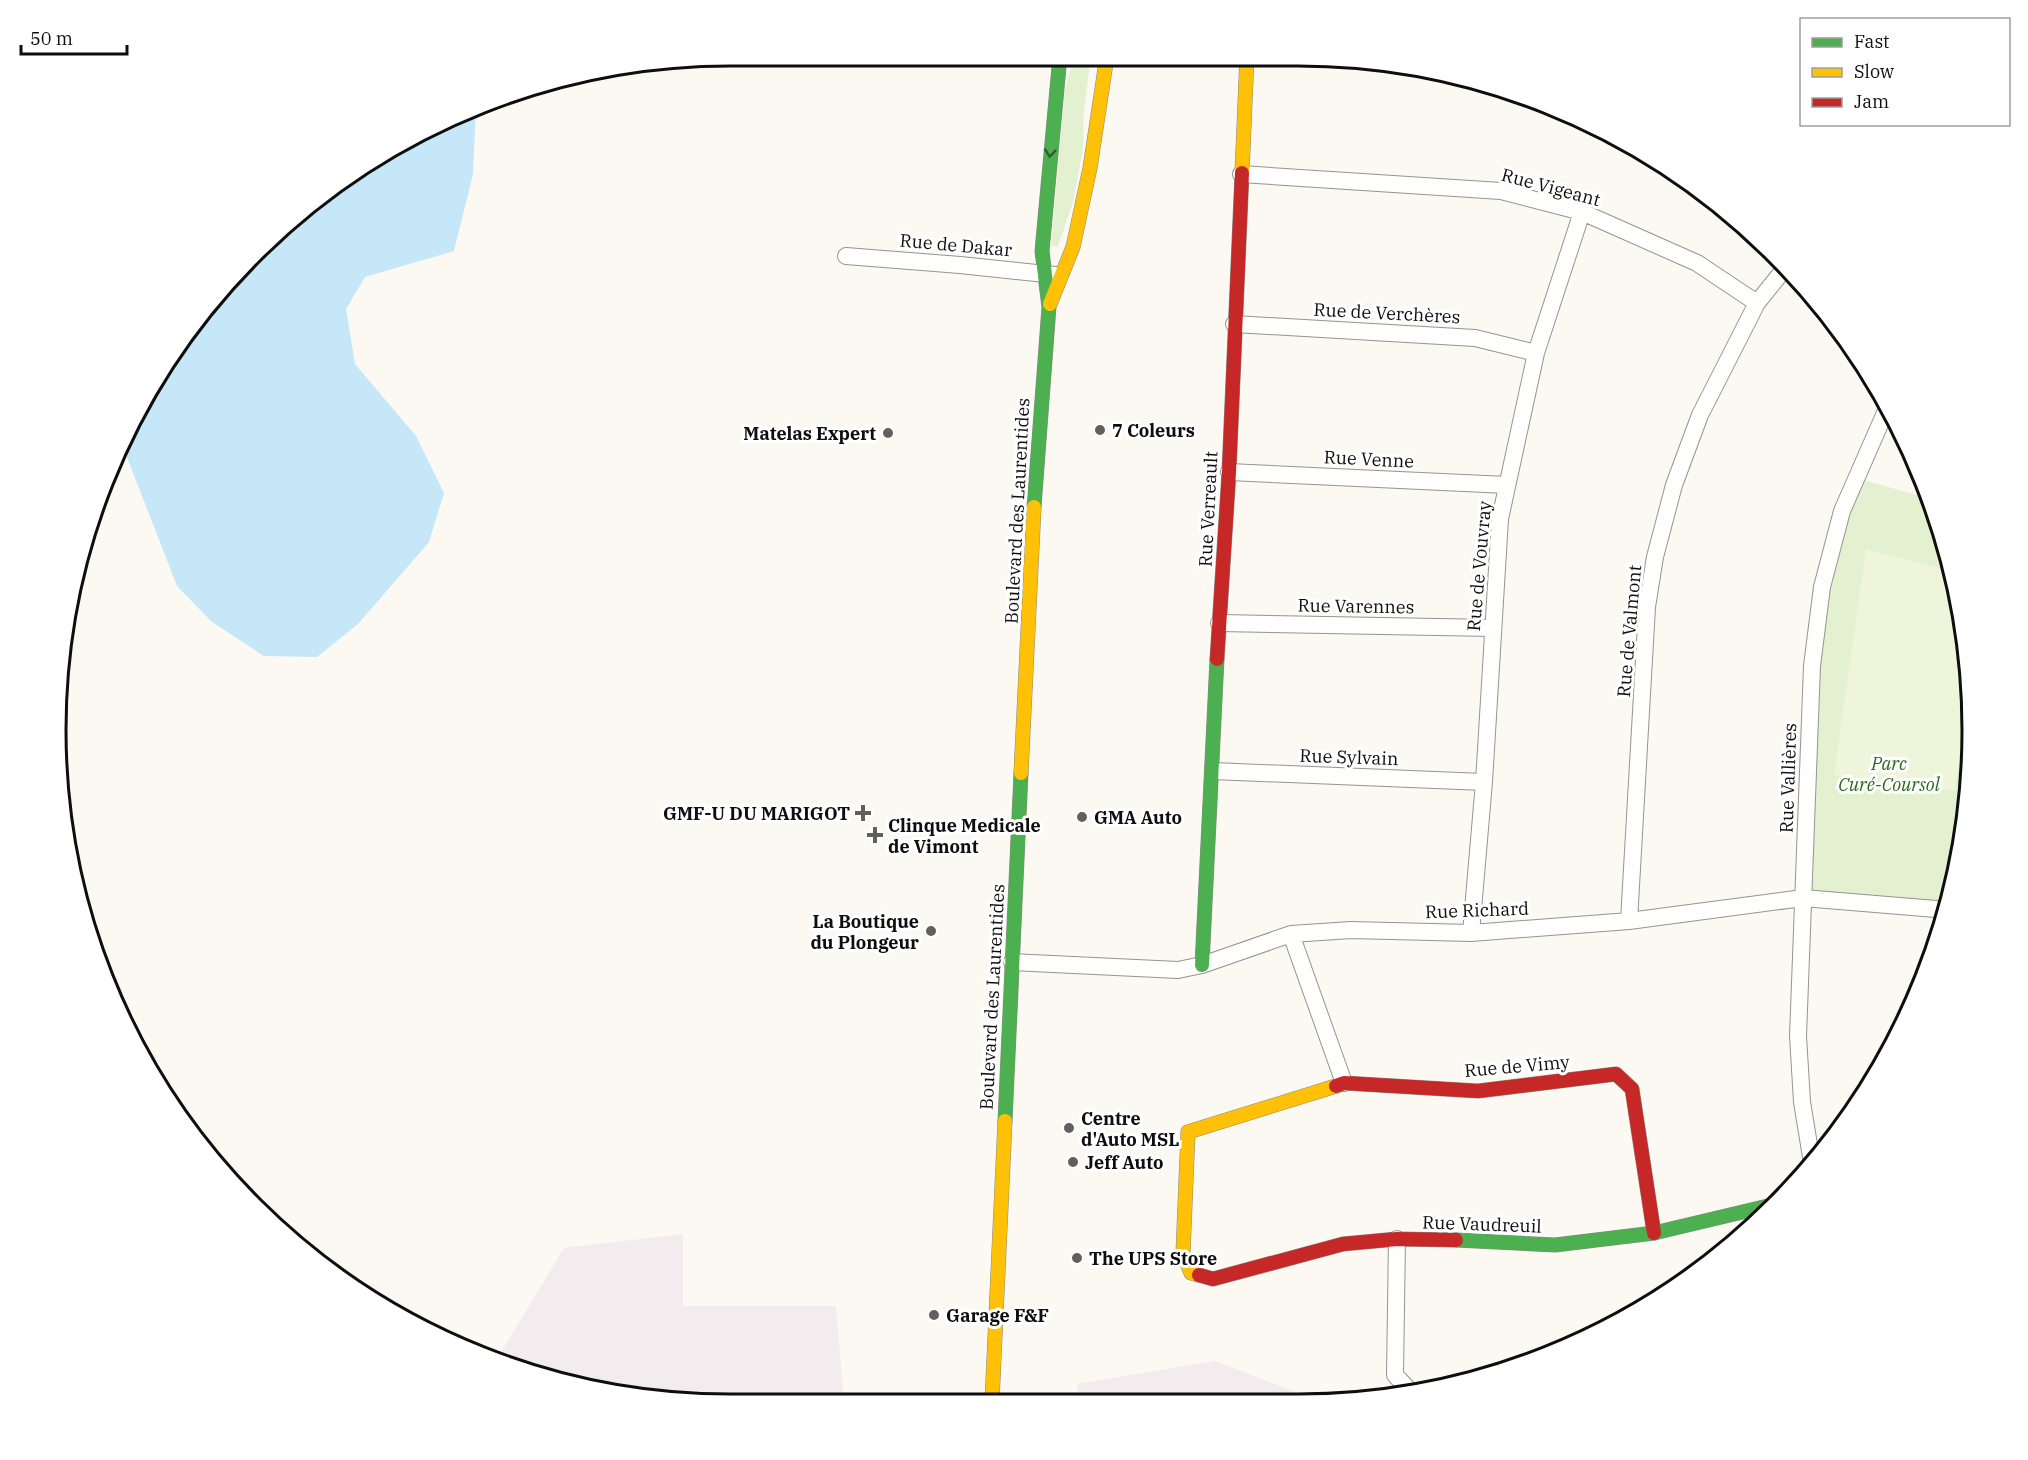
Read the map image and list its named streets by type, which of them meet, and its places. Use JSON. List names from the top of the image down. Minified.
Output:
{"streets":{"street":["Rue Vigeant","Rue de Dakar","Rue de Verchères","Rue Venne","Rue Verreault","Boulevard des Laurentides","Rue de Vouvray","Rue Varennes","Rue de Valmont","Rue Sylvain","Rue Vallières","Rue Richard","Rue de Vimy","Rue Vaudreuil"]},"crossings":[["Rue Vigeant","Rue Verreault"],["Rue Vigeant","Rue de Vouvray"],["Rue Vigeant","Rue de Valmont"],["Rue de Dakar","Boulevard des Laurentides"],["Rue de Verchères","Rue Verreault"],["Rue de Verchères","Rue de Vouvray"],["Rue Venne","Rue Verreault"],["Rue Venne","Rue de Vouvray"],["Rue Verreault","Rue Varennes"],["Rue Verreault","Rue Sylvain"],["Rue Verreault","Rue Richard"],["Boulevard des Laurentides","Rue Richard"],["Rue de Vouvray","Rue Varennes"],["Rue de Vouvray","Rue Sylvain"],["Rue de Vouvray","Rue Richard"],["Rue de Valmont","Rue Richard"],["Rue Vallières","Rue Richard"],["Rue de Vimy","Rue Vaudreuil"]],"parks":["Parc Curé-Coursol"],"places":{"other":["7 Coleurs","Matelas Expert","GMA Auto","La Boutique du Plongeur","Centre d'Auto MSL","Jeff Auto","The UPS Store","Garage F&F"],"health":["GMF-U DU MARIGOT","Clinque Medicale de Vimont"]},"legend":["Fast","Slow","Jam"],"scale_bar":"50 m"}
